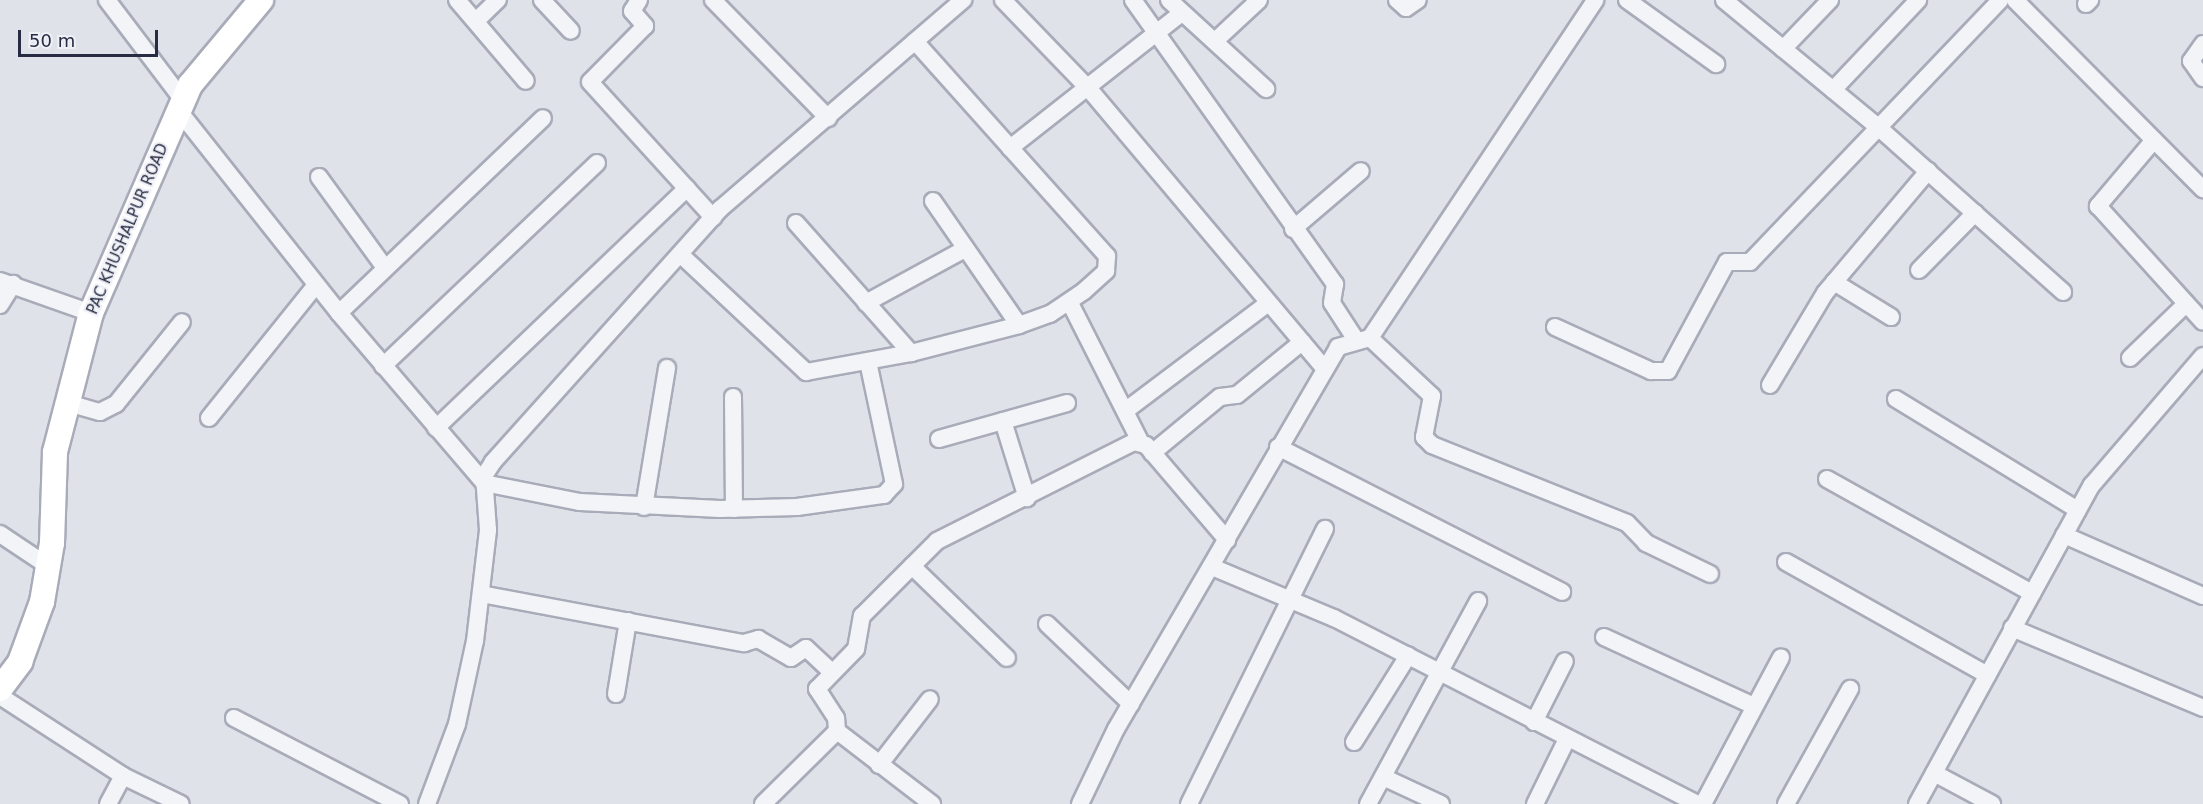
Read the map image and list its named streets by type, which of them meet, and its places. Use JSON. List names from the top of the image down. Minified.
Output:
{"streets":{"main road":["PAC KHUSHALPUR ROAD"]},"scale_bar":"50 m"}
